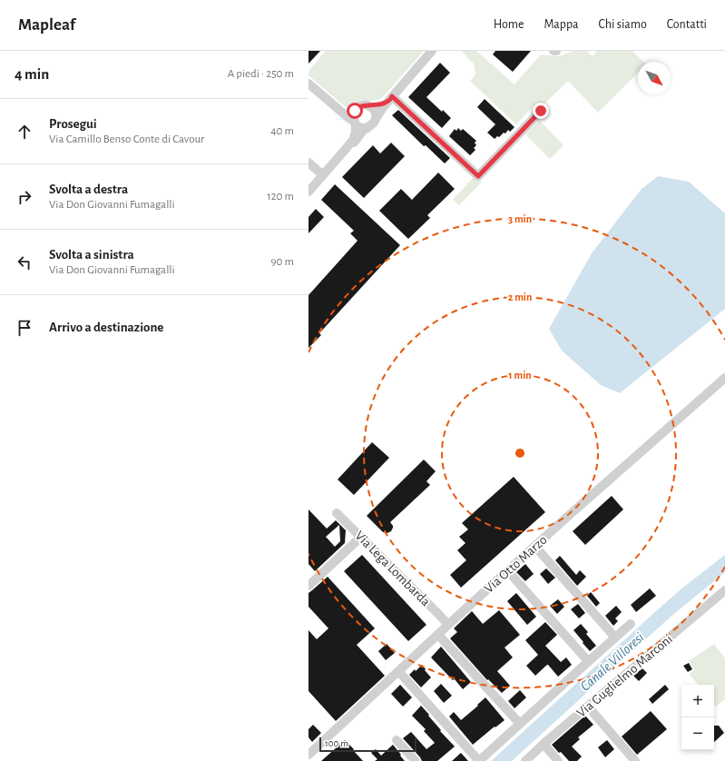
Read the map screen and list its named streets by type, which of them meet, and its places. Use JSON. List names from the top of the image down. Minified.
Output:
{"streets":{"street":["Via Otto Marzo","Via Lega Lombarda","Via Guglielmo Marconi"]},"crossings":[["Via Otto Marzo","Via Lega Lombarda"]],"water":["Canale Villoresi"],"scale_bar":"100 m","north":"bottom right","page":{"header":"Mapleaf","nav":["Home","Mappa","Chi siamo","Contatti"],"heading":["4 min","A piedi · 250 m"],"list":[["Prosegui","Via Camillo Benso Conte di Cavour","40 m"],["Svolta a destra","Via Don Giovanni Fumagalli","120 m"],["Svolta a sinistra","Via Don Giovanni Fumagalli","90 m"],"Arrivo a destinazione"],"map_buttons":["+","−"],"scale":"100 m"},"rings":["3 min","2 min","1 min"]}
